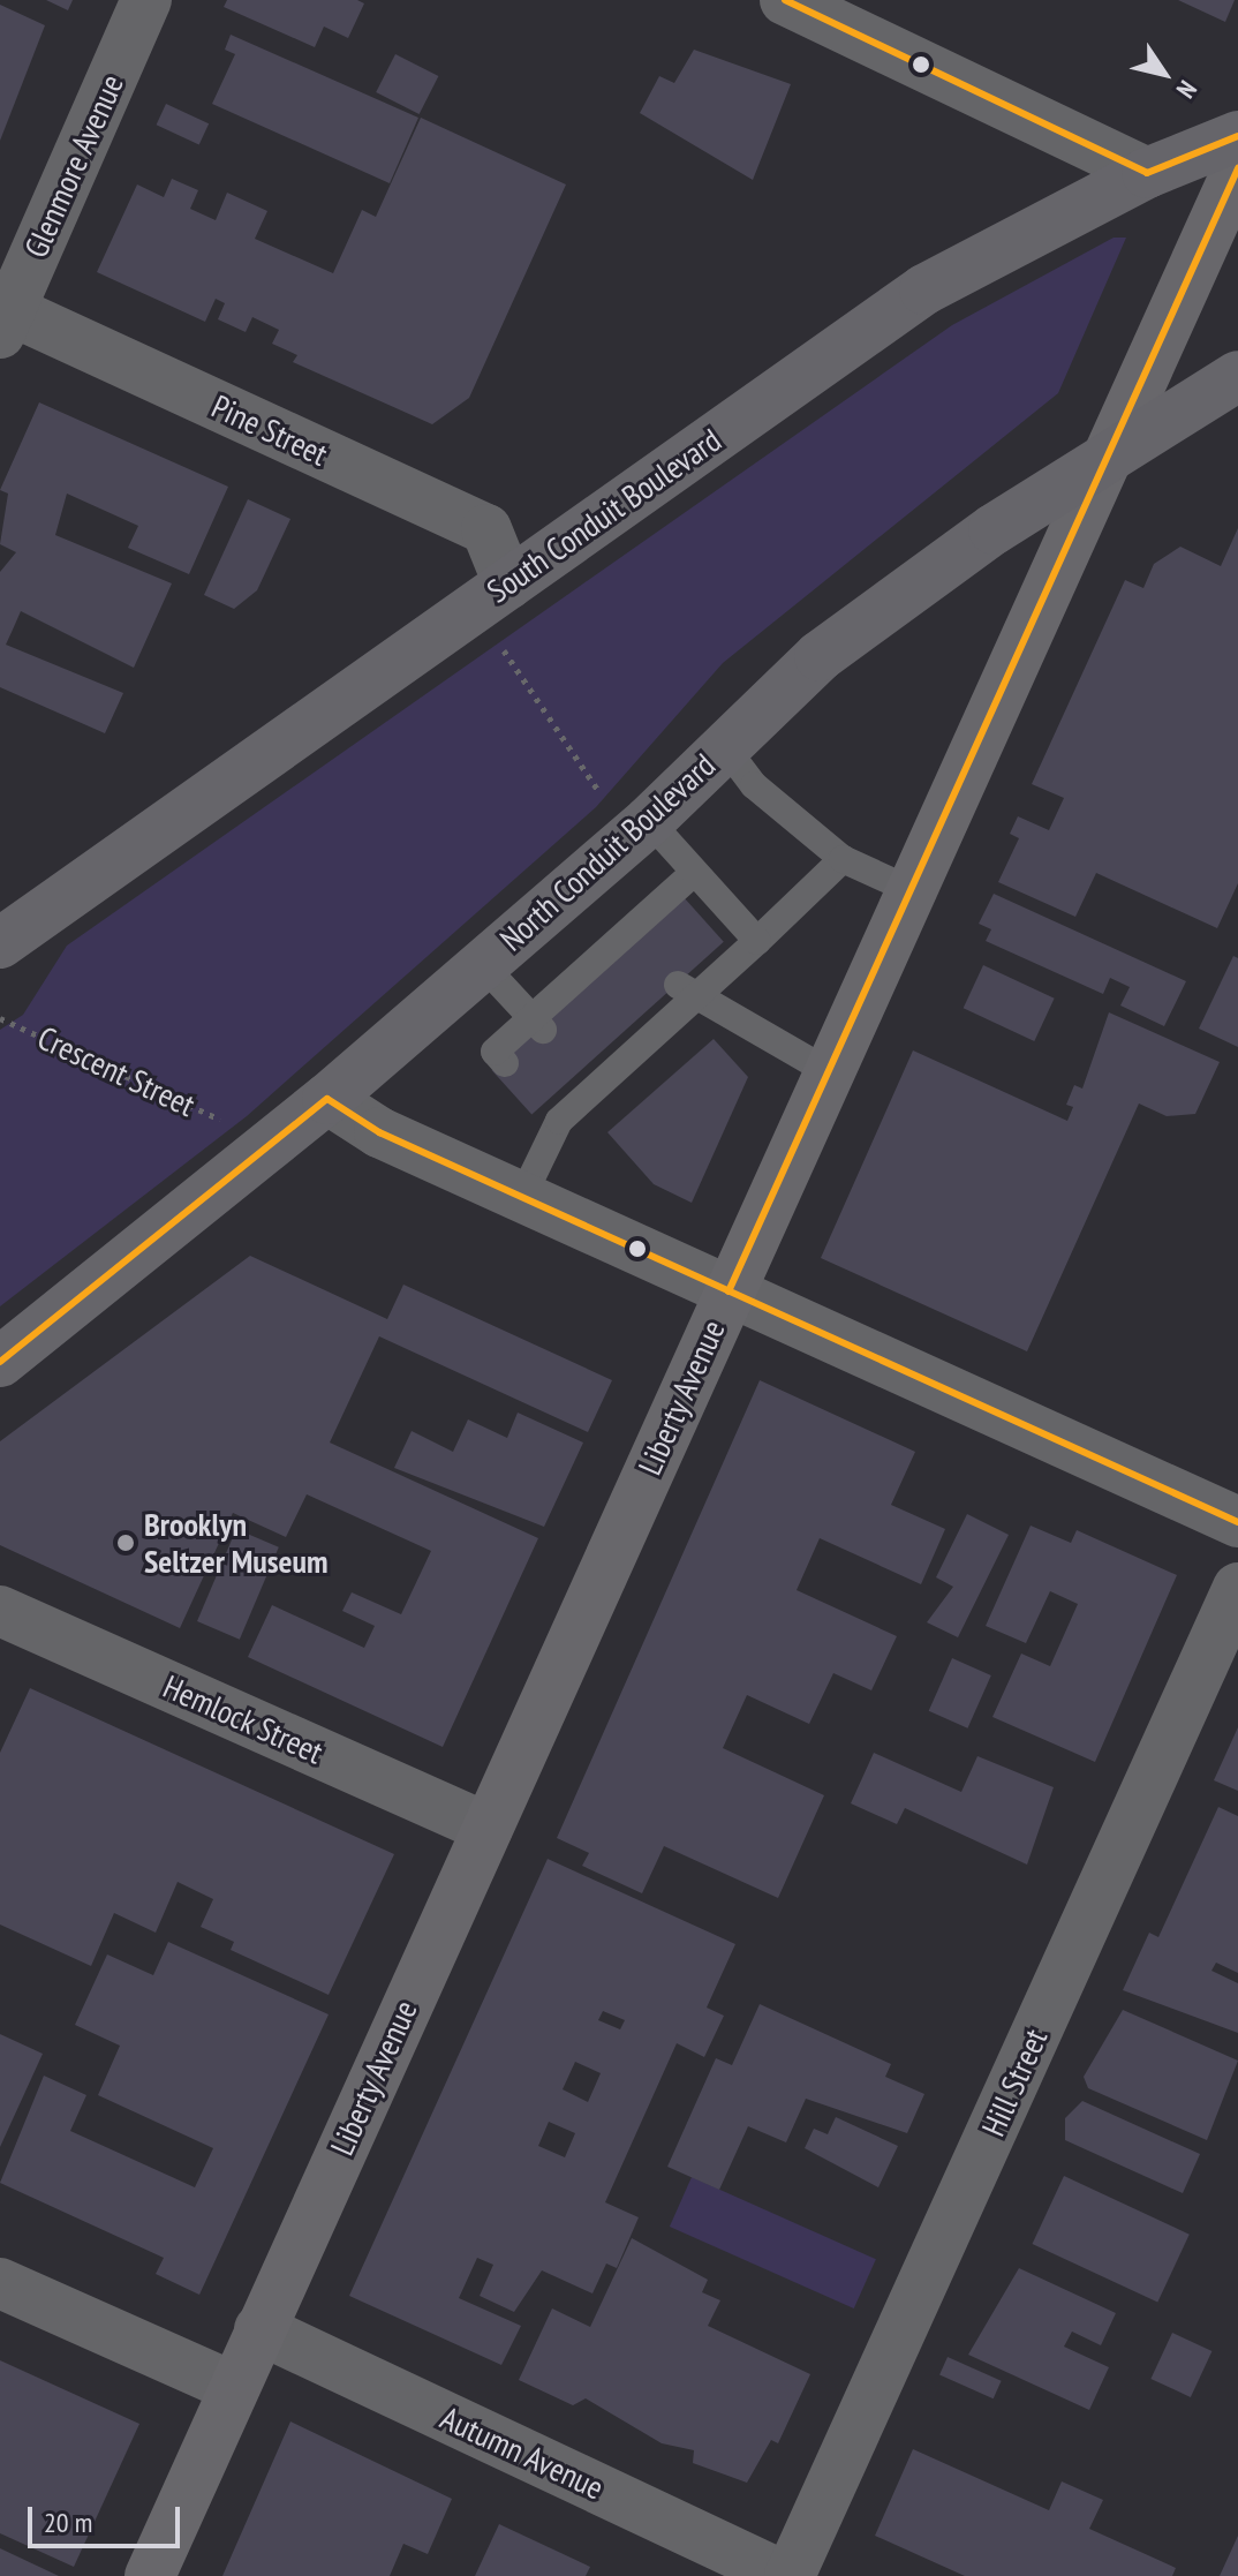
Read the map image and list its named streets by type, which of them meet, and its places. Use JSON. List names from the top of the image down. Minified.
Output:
{"streets":{"main road":["South Conduit Boulevard","North Conduit Boulevard"],"street":["Glenmore Avenue","Pine Street","Liberty Avenue","Hemlock Street","Hill Street","Autumn Avenue"],"path":["Crescent Street"]},"crossings":[["Glenmore Avenue","Pine Street"],["Pine Street","South Conduit Boulevard"],["North Conduit Boulevard","Liberty Avenue"],["Liberty Avenue","Hemlock Street"],["Liberty Avenue","Autumn Avenue"],["Hill Street","Autumn Avenue"]],"places":["Brooklyn Seltzer Museum"],"scale_bar":"20 m","north":"bottom right"}
